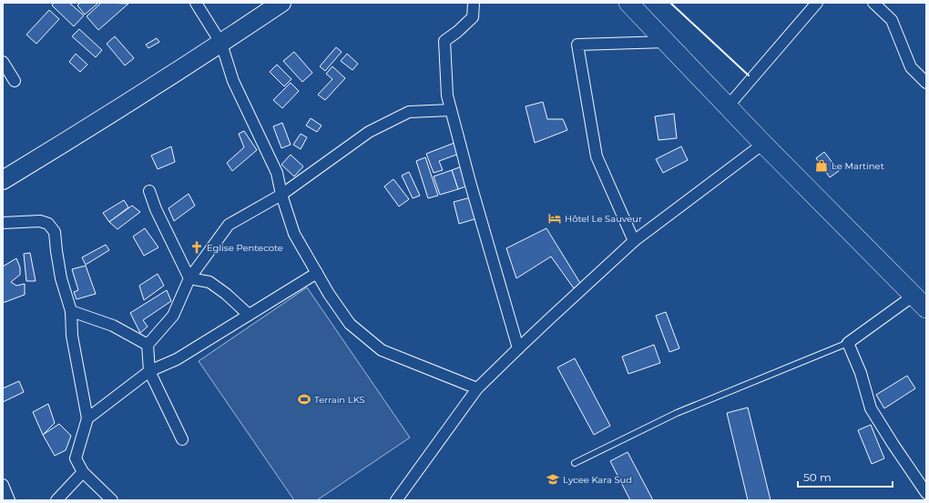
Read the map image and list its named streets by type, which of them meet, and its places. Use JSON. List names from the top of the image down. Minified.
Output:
{"places":{"shop":["Le Martinet"],"hotel":["Hôtel Le Sauveur"],"church":["Eglise Pentecote"],"sports":["Terrain LKS"],"school or university":["Lycee Kara Sud"]},"scale_bar":"50 m"}
